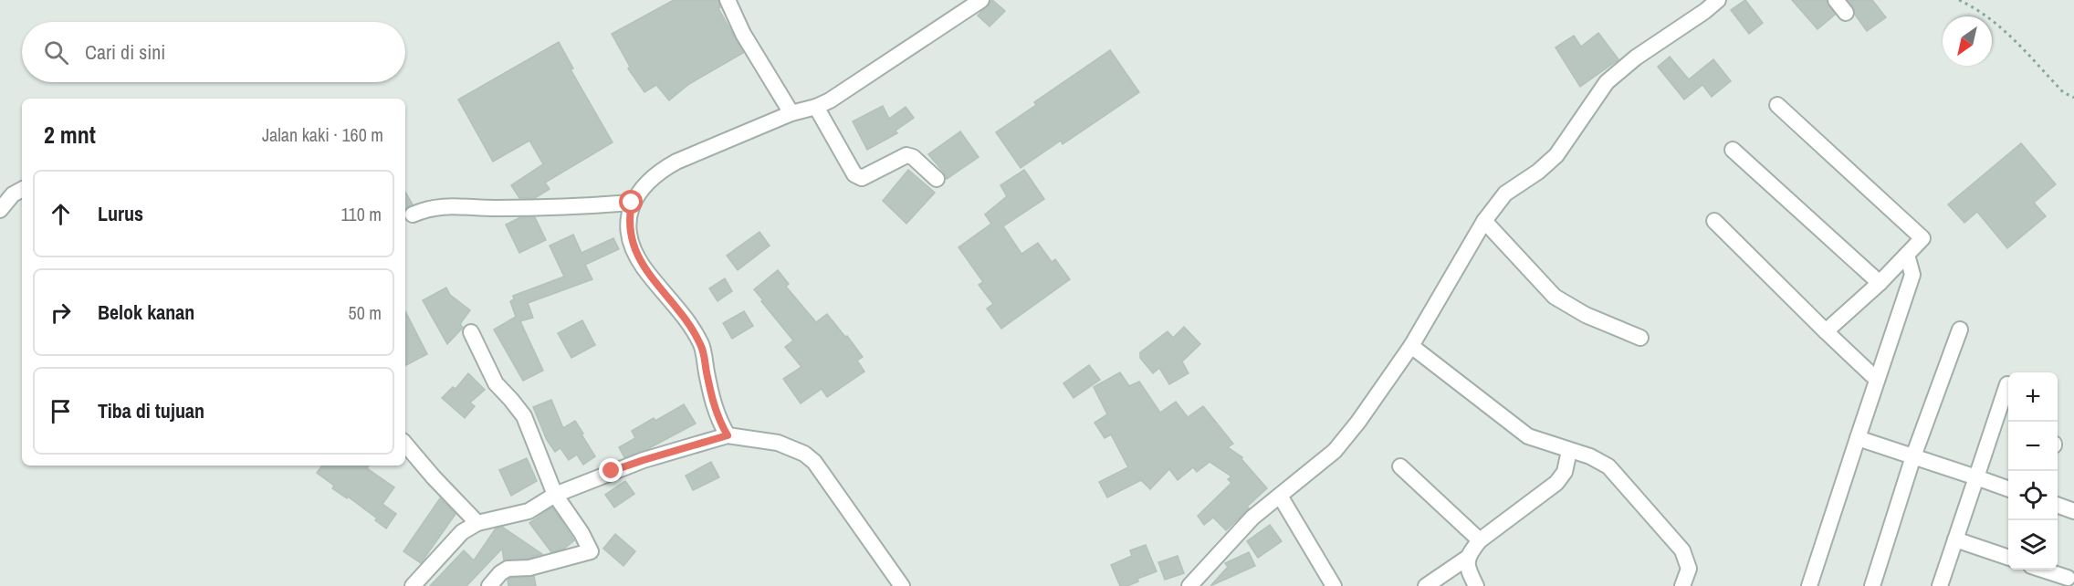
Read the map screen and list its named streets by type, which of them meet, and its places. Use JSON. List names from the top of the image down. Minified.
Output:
{"north":"bottom left","page":{"search":"Cari di sini","heading":["2 mnt","Jalan kaki · 160 m"],"list":[["Lurus","110 m"],["Belok kanan","50 m"],"Tiba di tujuan"],"map_buttons":["+","−"]}}
